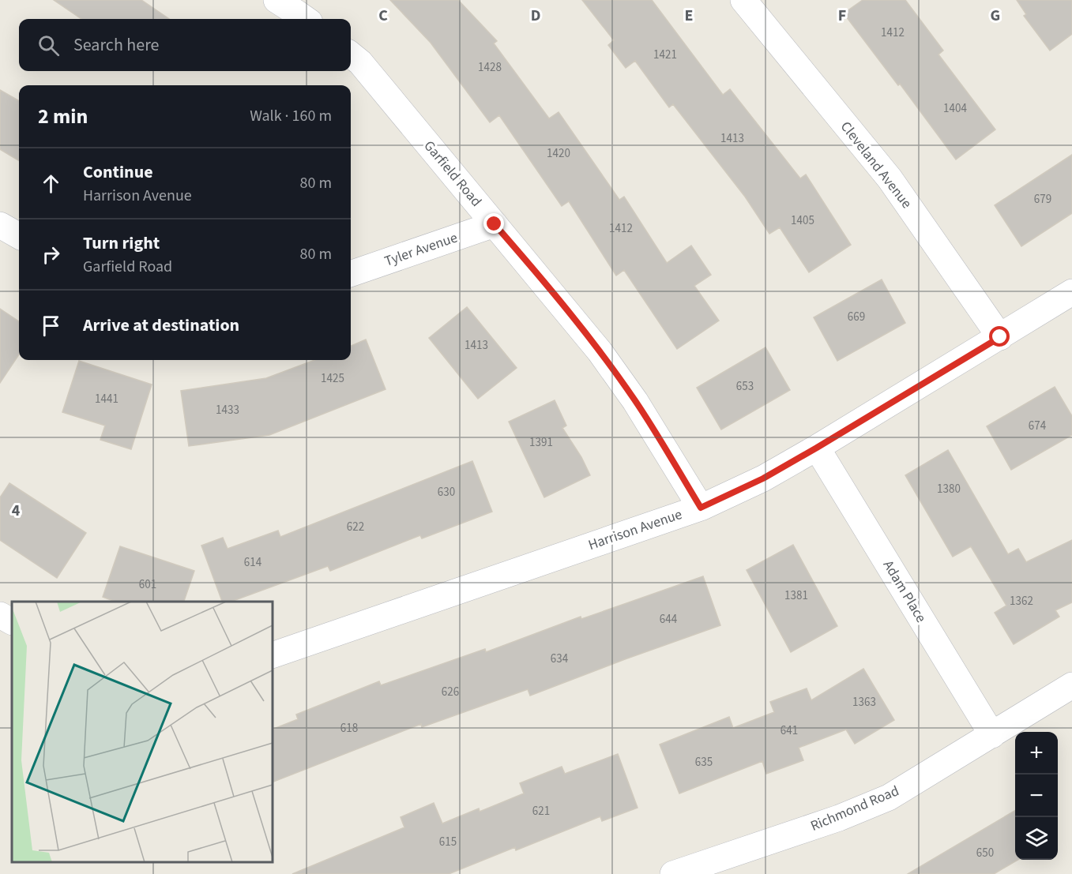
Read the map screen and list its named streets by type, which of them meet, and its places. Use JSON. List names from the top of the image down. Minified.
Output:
{"streets":{"street":["Cleveland Avenue","Garfield Road","Tyler Avenue","Harrison Avenue","Adam Place","Richmond Road"]},"crossings":[["Cleveland Avenue","Harrison Avenue"],["Garfield Road","Tyler Avenue"],["Garfield Road","Harrison Avenue"],["Harrison Avenue","Adam Place"],["Adam Place","Richmond Road"]],"house_numbers":["1412","1421","1428","1404","1413","1420","679","1405","1412","669","1413","1425","653","1441","1433","674","1391","1380","630","622","614","601","1381","1362","644","634","626","1363","618","641","635","621","615","650"],"page":{"search":"Search here","heading":["2 min","Walk · 160 m"],"list":[["Continue","Harrison Avenue","80 m"],["Turn right","Garfield Road","80 m"],"Arrive at destination"],"map_buttons":["+","−"]},"grid":{"columns":["C","D","E","F","G"],"rows":["4"]}}
